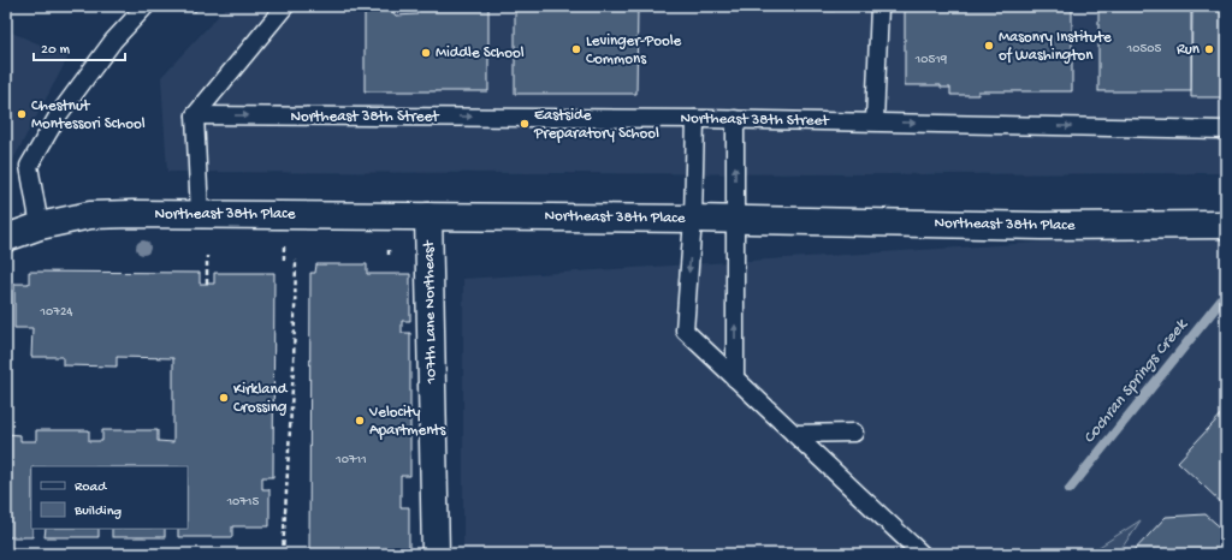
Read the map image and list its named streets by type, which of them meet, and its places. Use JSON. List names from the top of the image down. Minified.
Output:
{"streets":{"street":["Northeast 38th Place","107th Lane Northeast"],"lane":["Northeast 38th Street"]},"crossings":[["Northeast 38th Place","107th Lane Northeast"]],"one_way":["Northeast 38th Street"],"water":["Cochran Springs Creek"],"places":["Masonry Institute of Washington","Levinger-Poole Commons","Run","Middle School","Chestnut Montessori School","Eastside Preparatory School","Kirkland Crossing","Velocity Apartments"],"house_numbers":["10505","10519","10724","10711","10715"],"legend":["Road","Building"],"scale_bar":"20 m"}
